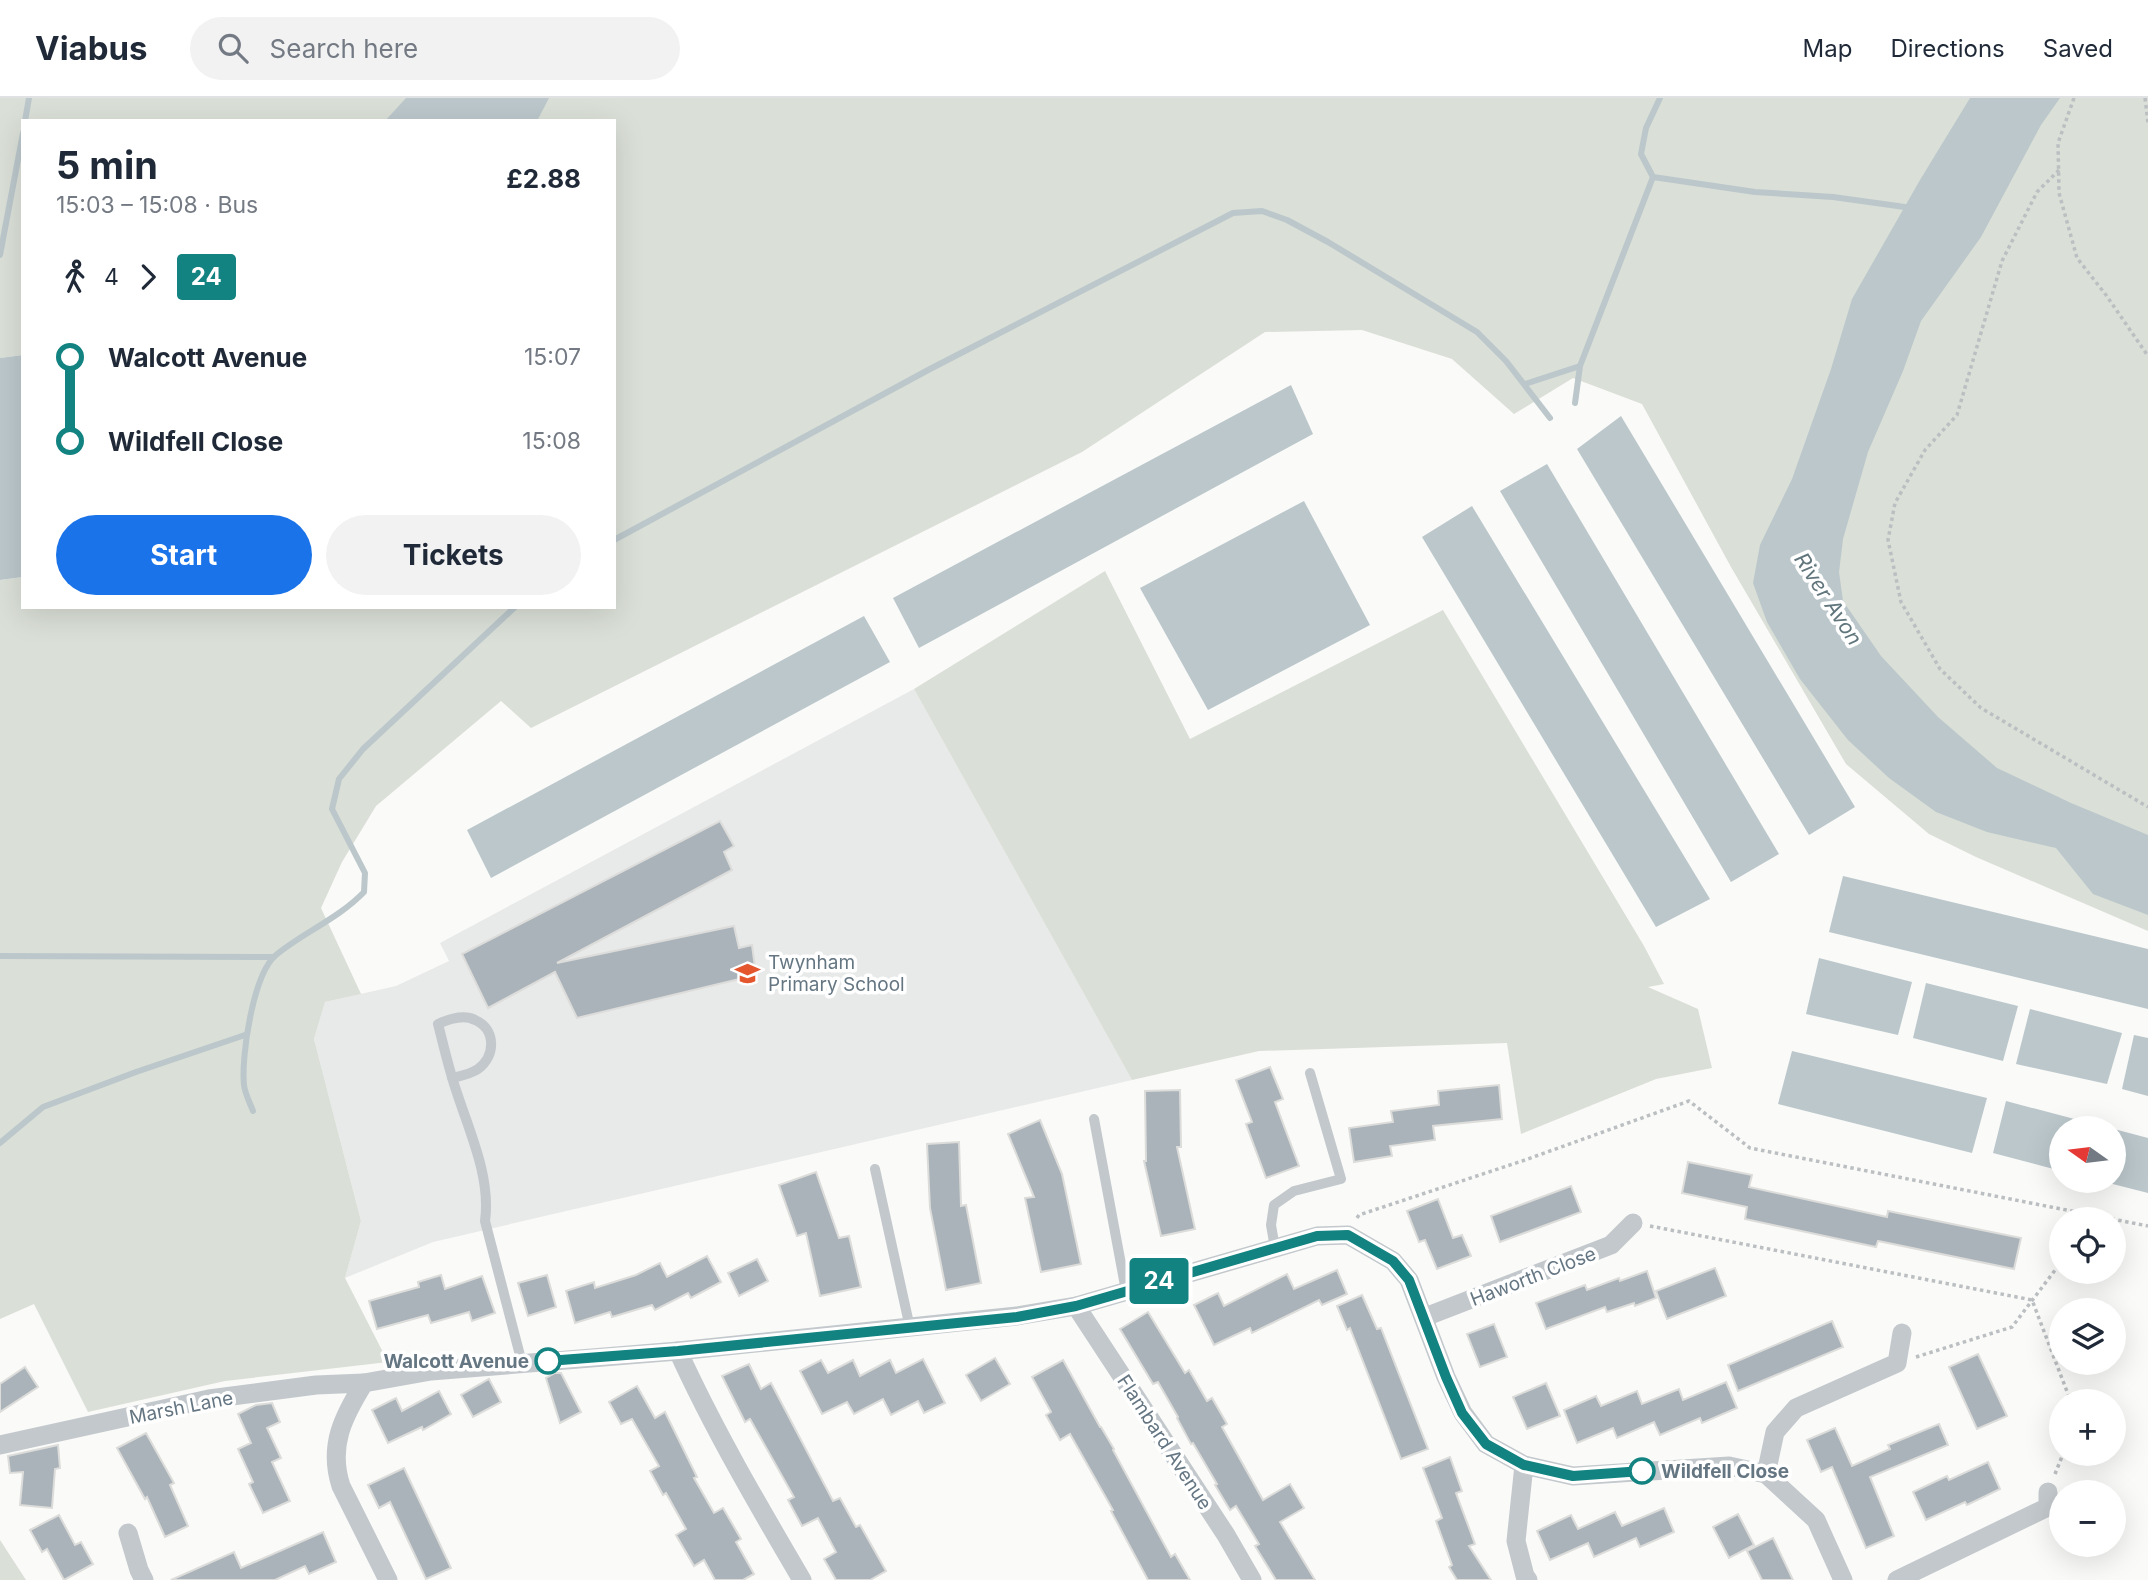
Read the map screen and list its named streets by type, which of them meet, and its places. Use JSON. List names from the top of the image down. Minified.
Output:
{"streets":{"street":["Haworth Close","Marsh Lane","Flambard Avenue"]},"crossings":[["Marsh Lane","Flambard Avenue"]],"water":["River Avon"],"places":{"school or university":["Twynham Primary School"],"other":["Walcott Avenue","Wildfell Close"]},"lines":["bus line 24"],"north":"left","page":{"header":"Viabus","search":"Search here","nav":["Map","Directions","Saved"],"on_map":"24","heading":["5 min","15:03 – 15:08 · Bus","£2.88"],"legs":["4","24"],"list":[{"name":"Walcott Avenue","value":"15:07"},{"name":"Wildfell Close","value":"15:08"}],"buttons":["Start","Tickets"],"map_buttons":["+","−"]}}
